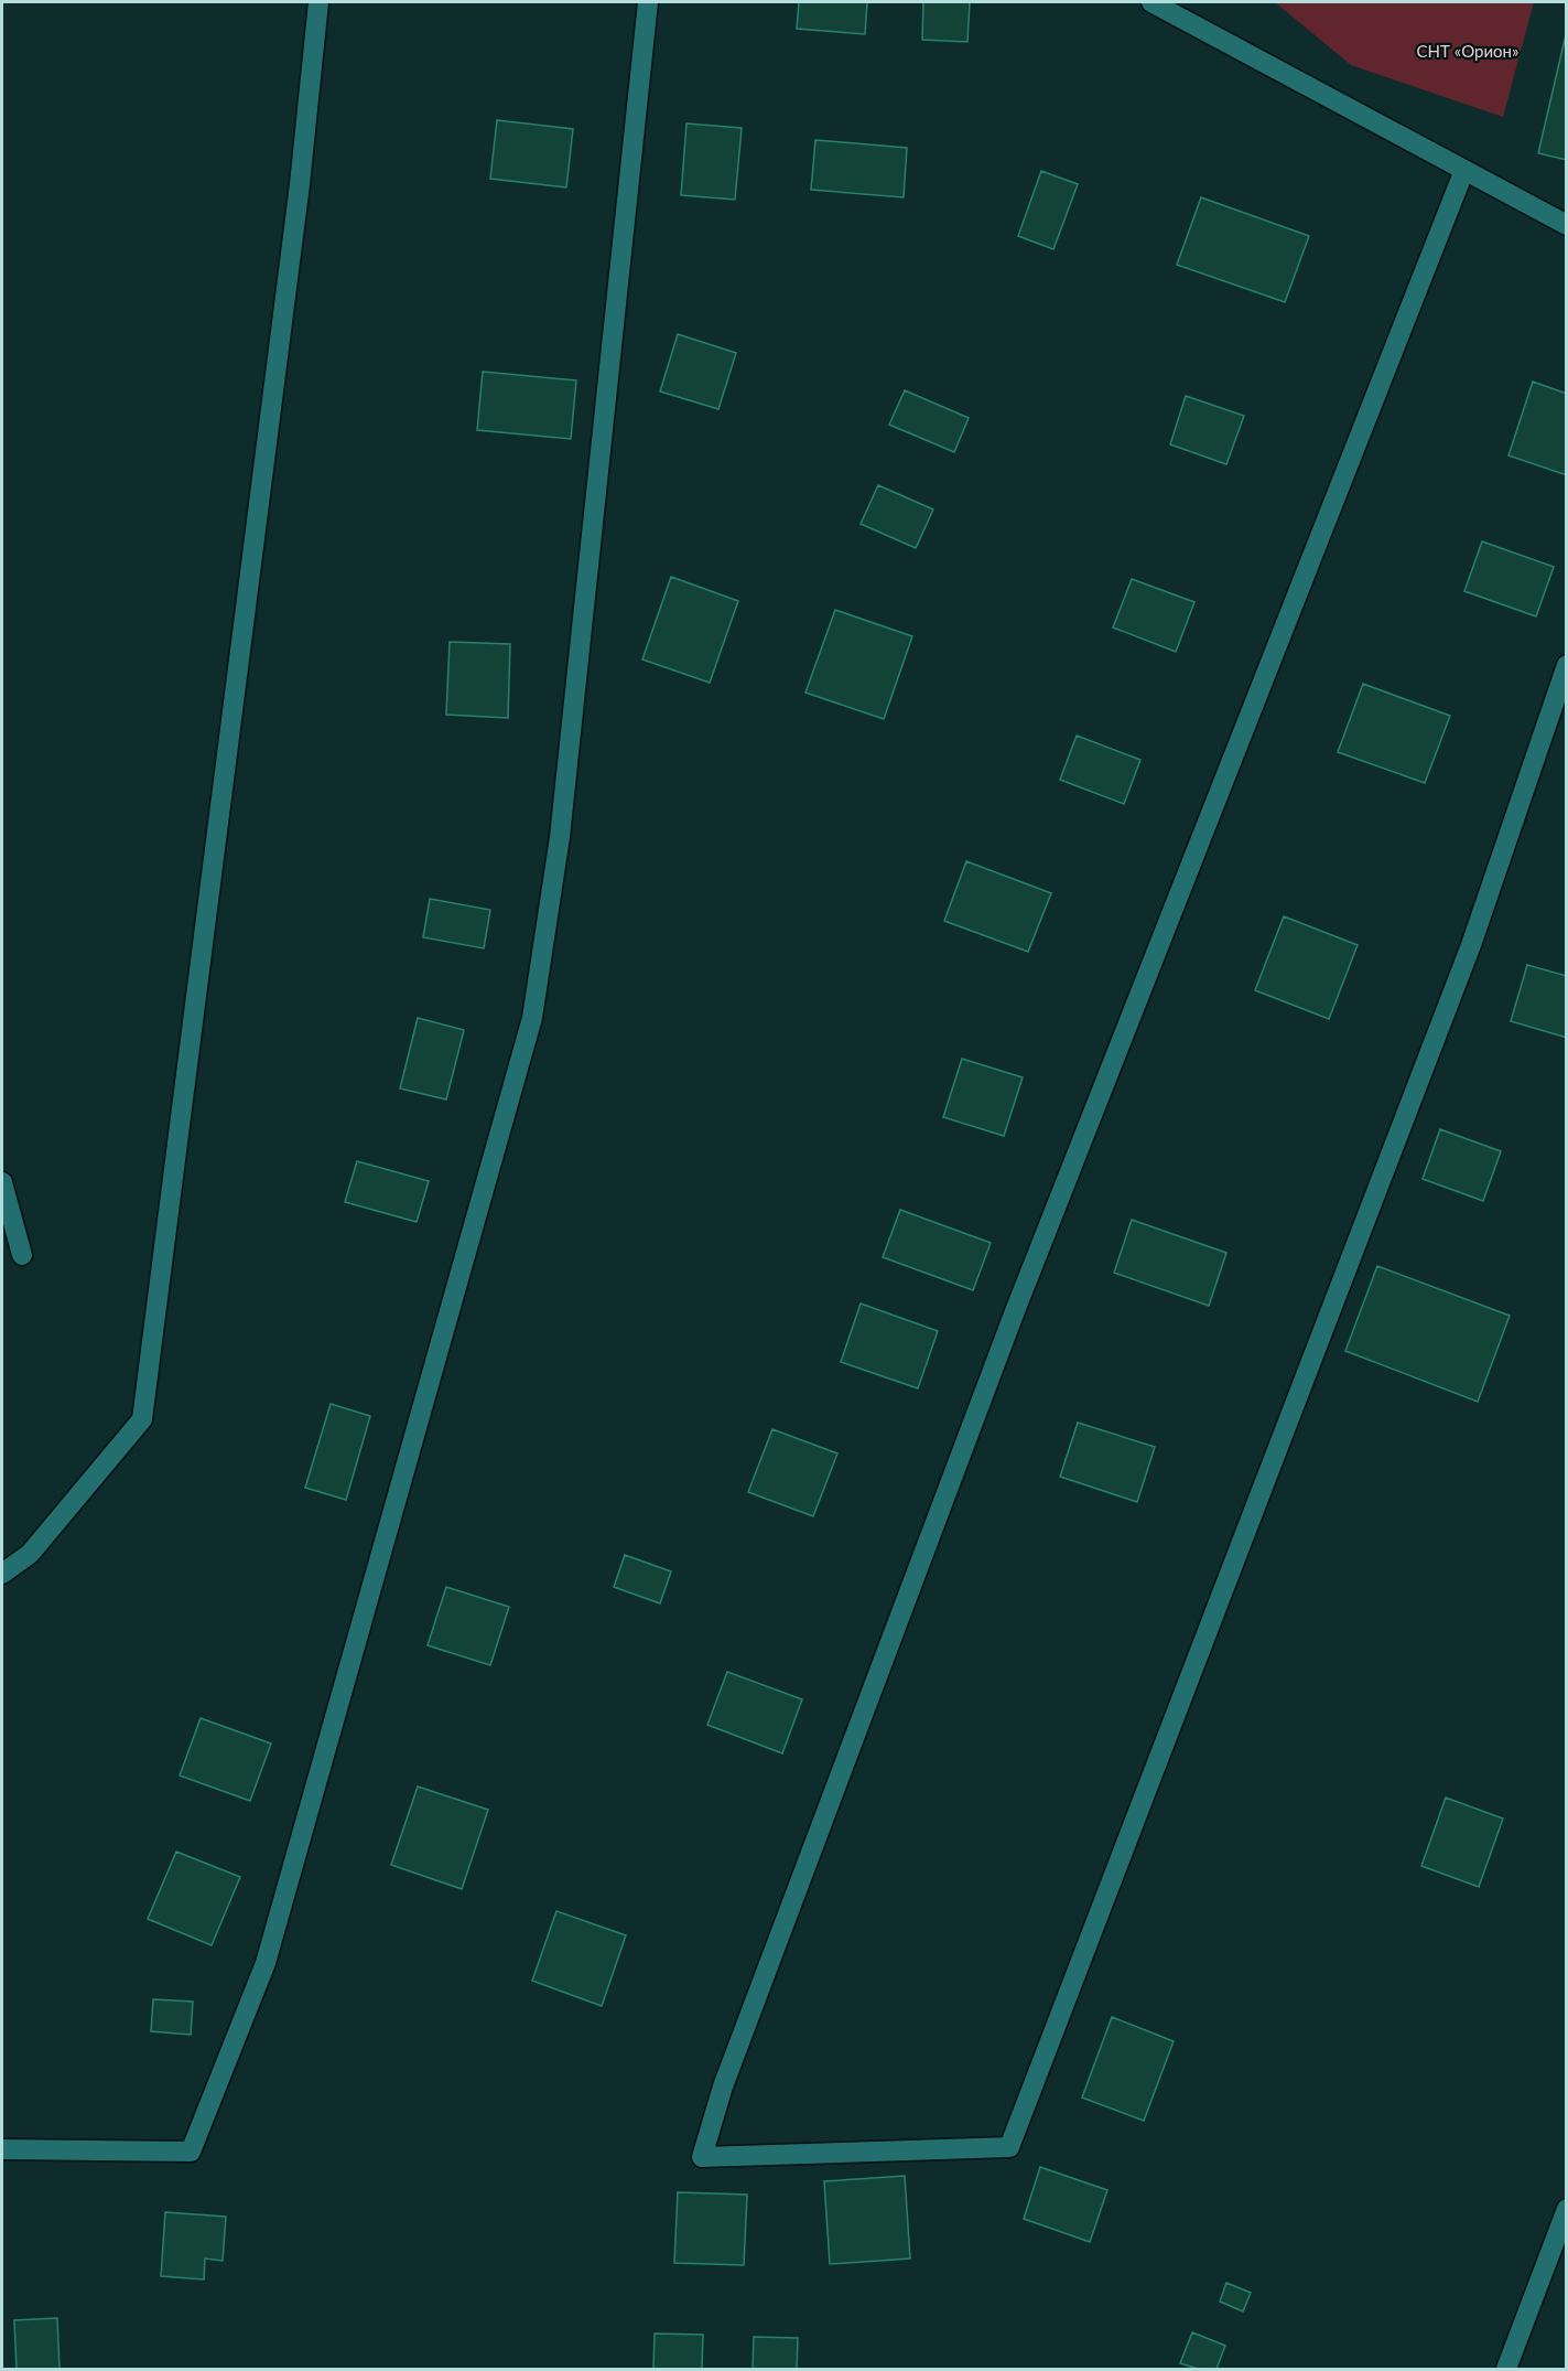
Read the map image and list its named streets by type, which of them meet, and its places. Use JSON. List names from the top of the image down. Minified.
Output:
{"parks":["СНТ «Орион»"]}
